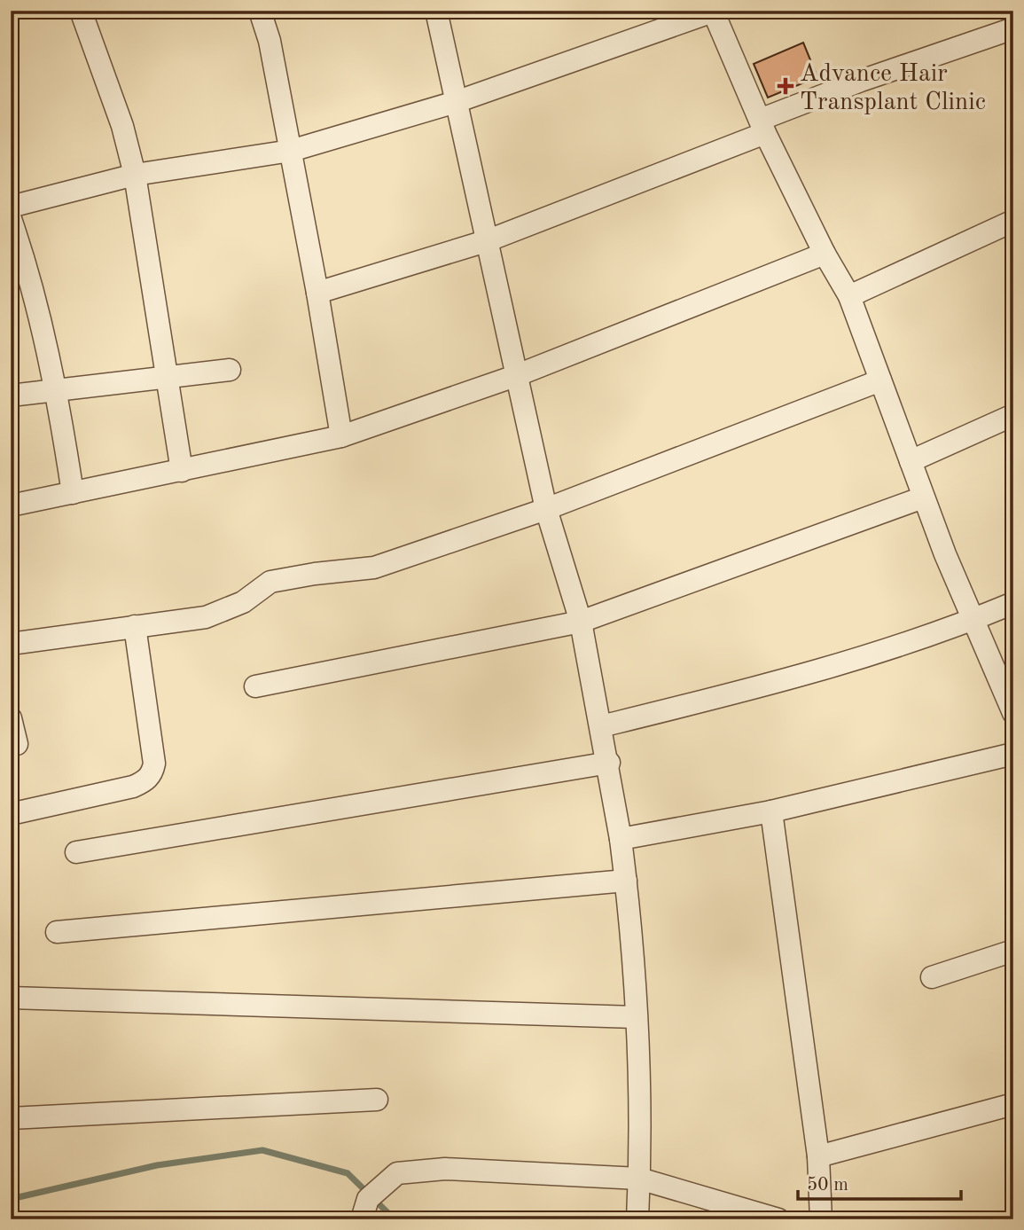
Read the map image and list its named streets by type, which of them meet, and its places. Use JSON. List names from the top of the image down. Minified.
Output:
{"places":{"health":["Advance Hair Transplant Clinic"]},"scale_bar":"50 m"}
